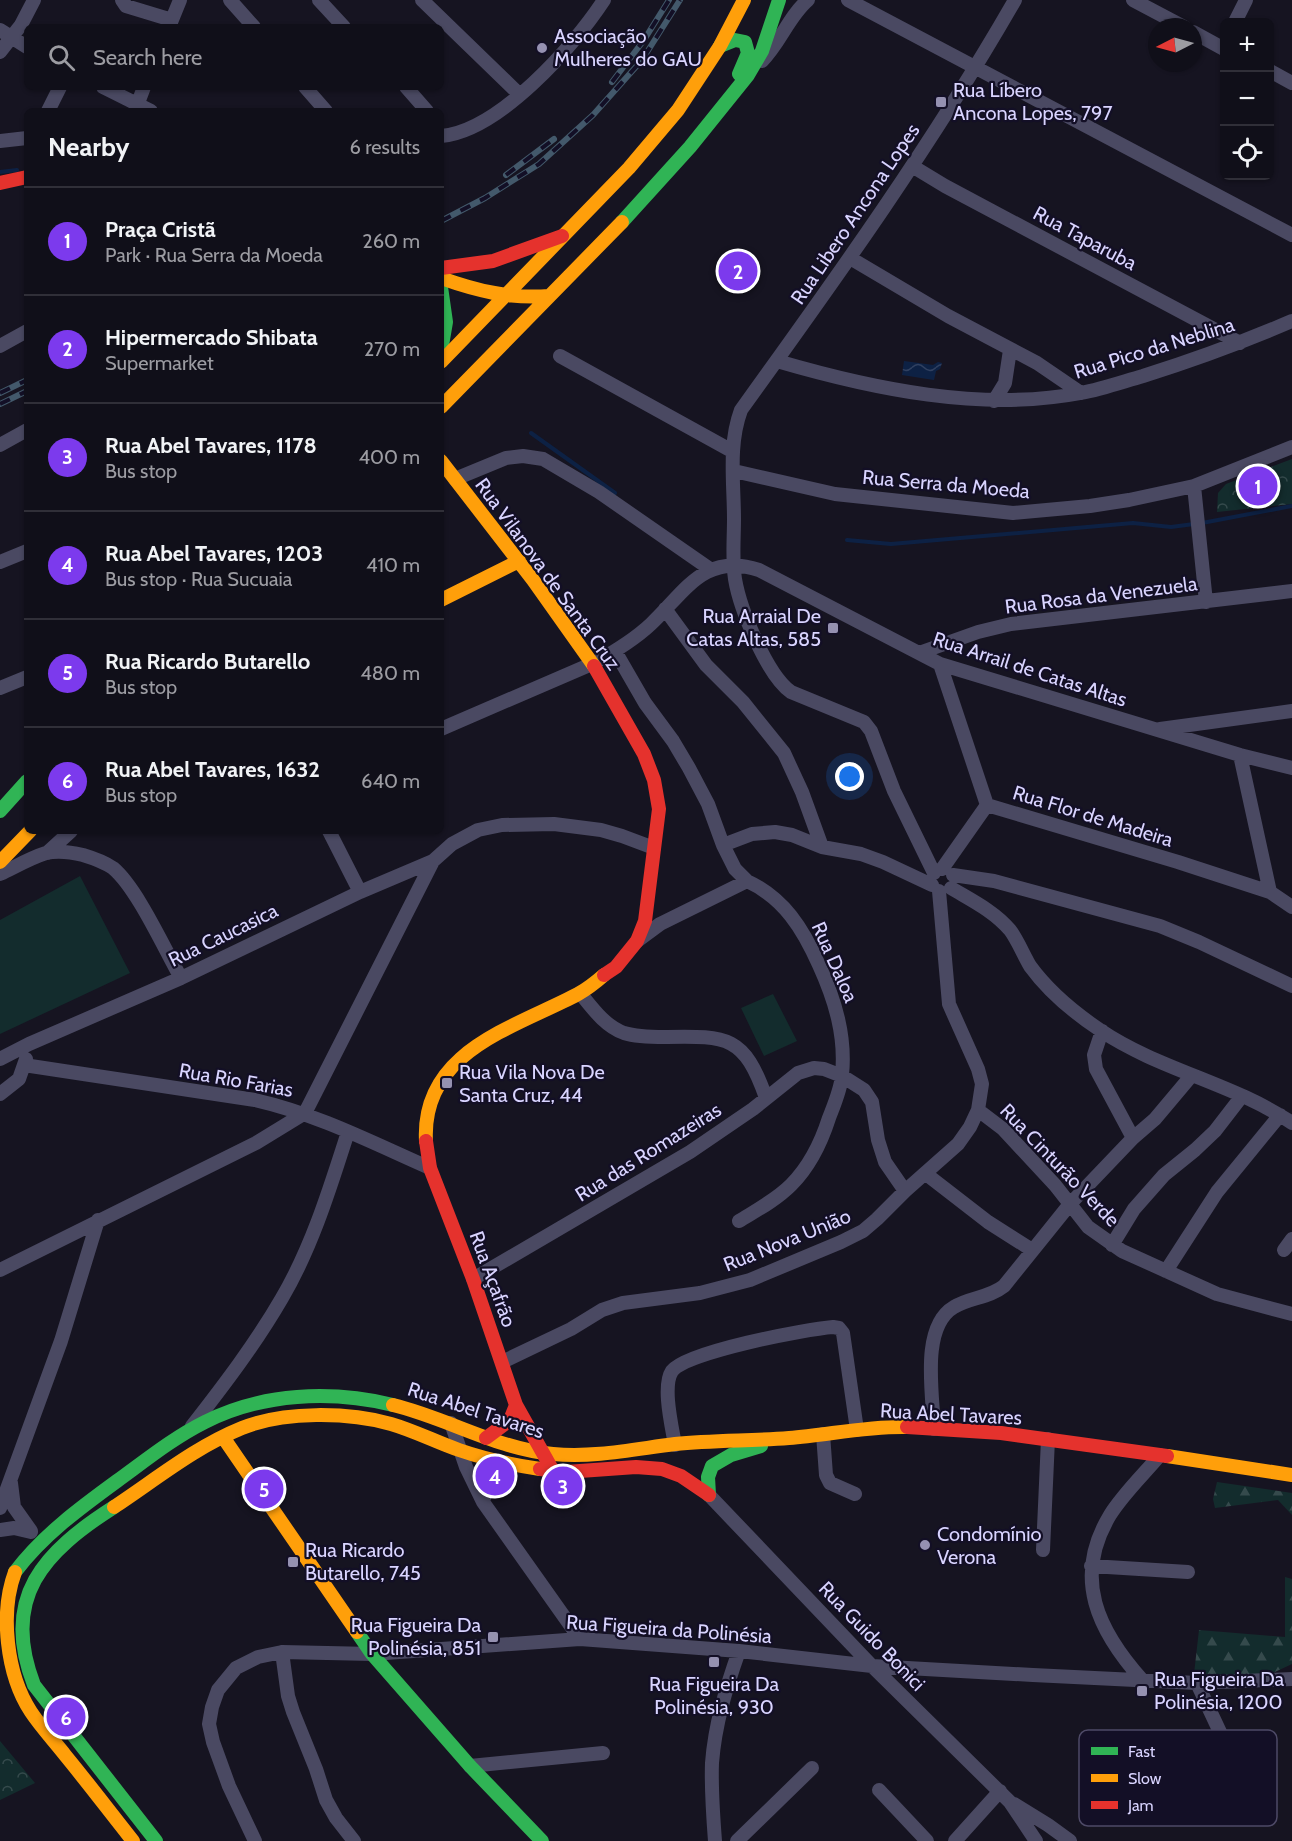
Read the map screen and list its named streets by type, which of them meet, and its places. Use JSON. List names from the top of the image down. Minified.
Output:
{"streets":{"street":["Rua Libero Ancona Lopes","Rua Taparuba","Rua Pico da Neblina","Rua Serra da Moeda","Rua Vilanova de Santa Cruz","Rua Rosa da Venezuela","Rua Arrail de Catas Altas","Rua Flor de Madeira","Rua Caucasica","Rua Daloa","Rua Rio Farias","Rua das Romazeiras","Rua Cinturão Verde","Rua Nova União","Rua Açafrão","Rua Abel Tavares","Rua Figueira da Polinésia","Rua Guido Bonici"]},"crossings":[["Rua Libero Ancona Lopes","Rua Taparuba"],["Rua Libero Ancona Lopes","Rua Pico da Neblina"],["Rua Libero Ancona Lopes","Rua Serra da Moeda"],["Rua Libero Ancona Lopes","Rua Arrail de Catas Altas"],["Rua Libero Ancona Lopes","Rua Cinturão Verde"],["Rua Taparuba","Rua Pico da Neblina"],["Rua Vilanova de Santa Cruz","Rua Rio Farias"],["Rua Vilanova de Santa Cruz","Rua Açafrão"],["Rua Rosa da Venezuela","Rua Arrail de Catas Altas"],["Rua Arrail de Catas Altas","Rua Flor de Madeira"],["Rua Arrail de Catas Altas","Rua Cinturão Verde"],["Rua Daloa","Rua das Romazeiras"],["Rua Rio Farias","Rua Açafrão"],["Rua das Romazeiras","Rua Açafrão"],["Rua Cinturão Verde","Rua Nova União"],["Rua Nova União","Rua Açafrão"],["Rua Açafrão","Rua Abel Tavares"],["Rua Abel Tavares","Rua Guido Bonici"],["Rua Figueira da Polinésia","Rua Guido Bonici"]],"places":{"other":["Associação Mulheres do GAU","Condomínio Verona"],"transit":["Rua Líbero Ancona Lopes, 797","Rua Arraial De Catas Altas, 585","Rua Vila Nova De Santa Cruz, 44","Rua Ricardo Butarello, 745","Rua Figueira Da Polinésia, 851","Rua Figueira Da Polinésia, 930","Rua Figueira Da Polinésia, 1200"]},"legend":["Fast","Slow","Jam"],"north":"left","page":{"map_buttons":["+","−"],"search":"Search here","heading":["Nearby","6 results"],"list":[{"mark":"1","name":"Praça Cristã","note":"Park · Rua Serra da Moeda","value":"260 m"},{"mark":"2","name":"Hipermercado Shibata","note":"Supermarket","value":"270 m"},{"mark":"3","name":"Rua Abel Tavares, 1178","note":"Bus stop","value":"400 m"},{"mark":"4","name":"Rua Abel Tavares, 1203","note":"Bus stop · Rua Sucuaia","value":"410 m"},{"mark":"5","name":"Rua Ricardo Butarello","note":"Bus stop","value":"480 m"},{"mark":"6","name":"Rua Abel Tavares, 1632","note":"Bus stop","value":"640 m"}],"pins":["2","1","4","3","5","6"]}}
